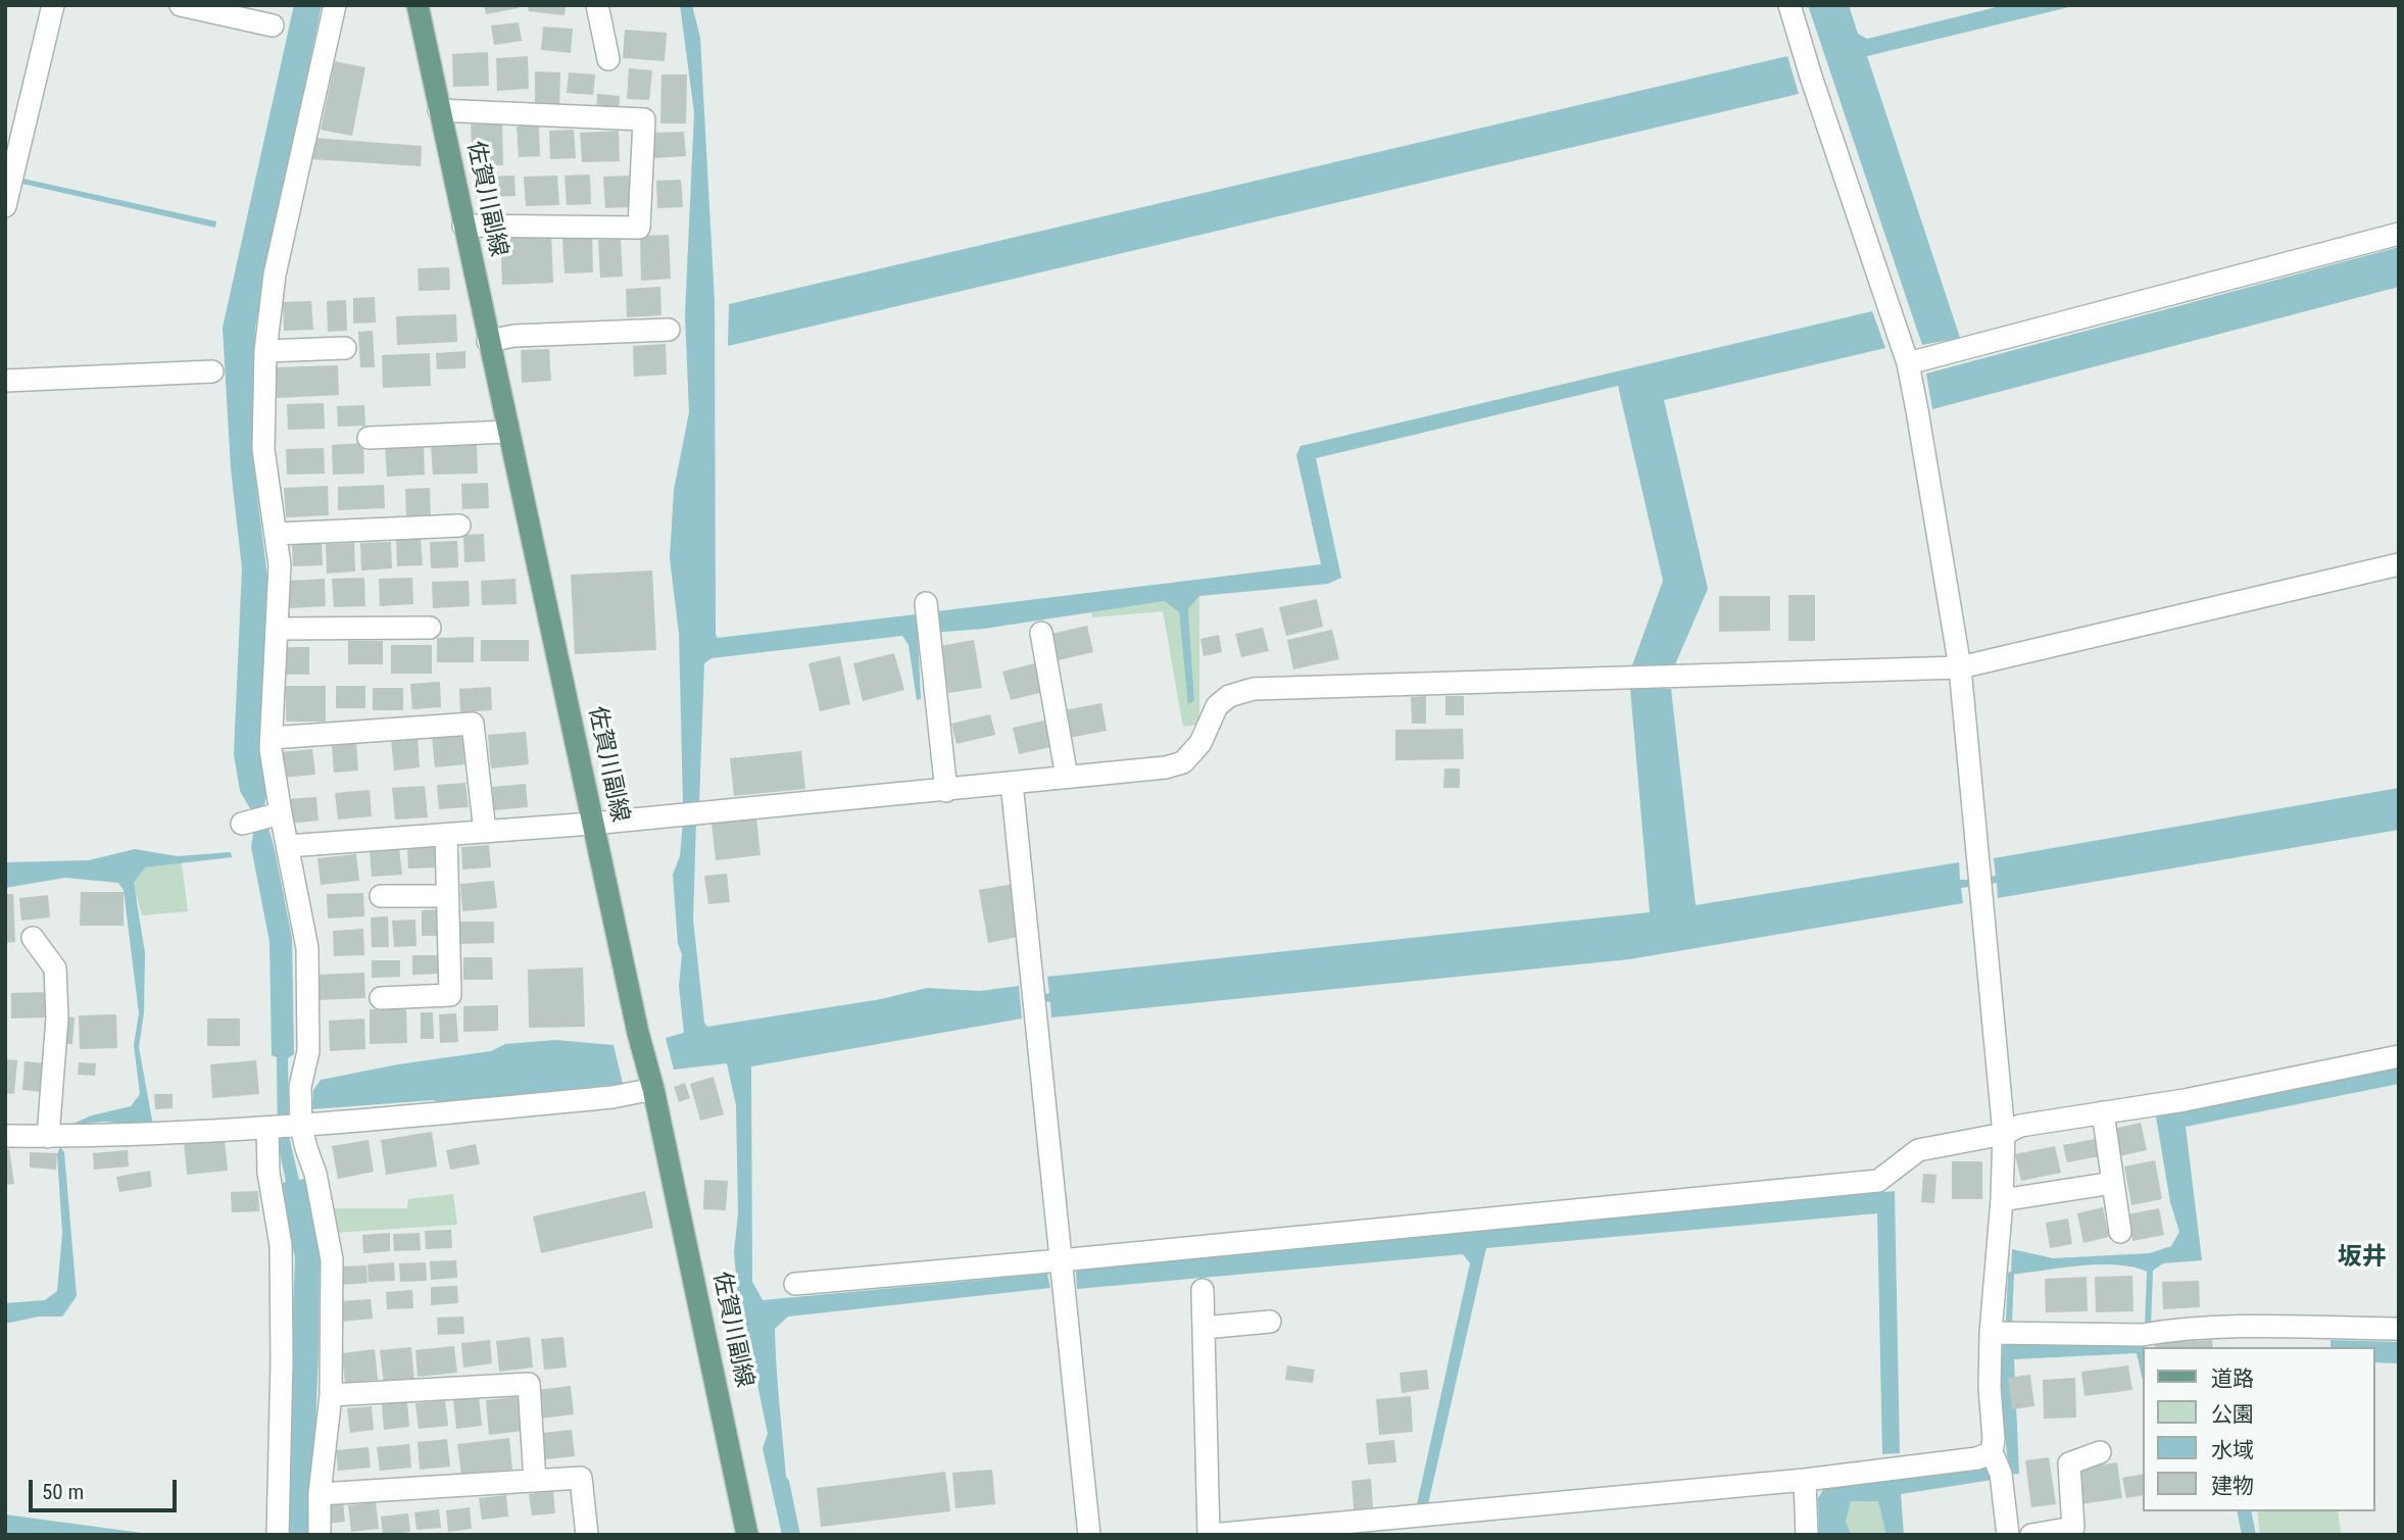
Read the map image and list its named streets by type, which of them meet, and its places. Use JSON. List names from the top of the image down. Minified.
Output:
{"streets":{"main road":["佐賀川副線"]},"districts":["坂井"],"legend":["道路","公園","水域","建物"],"scale_bar":"50 m"}
